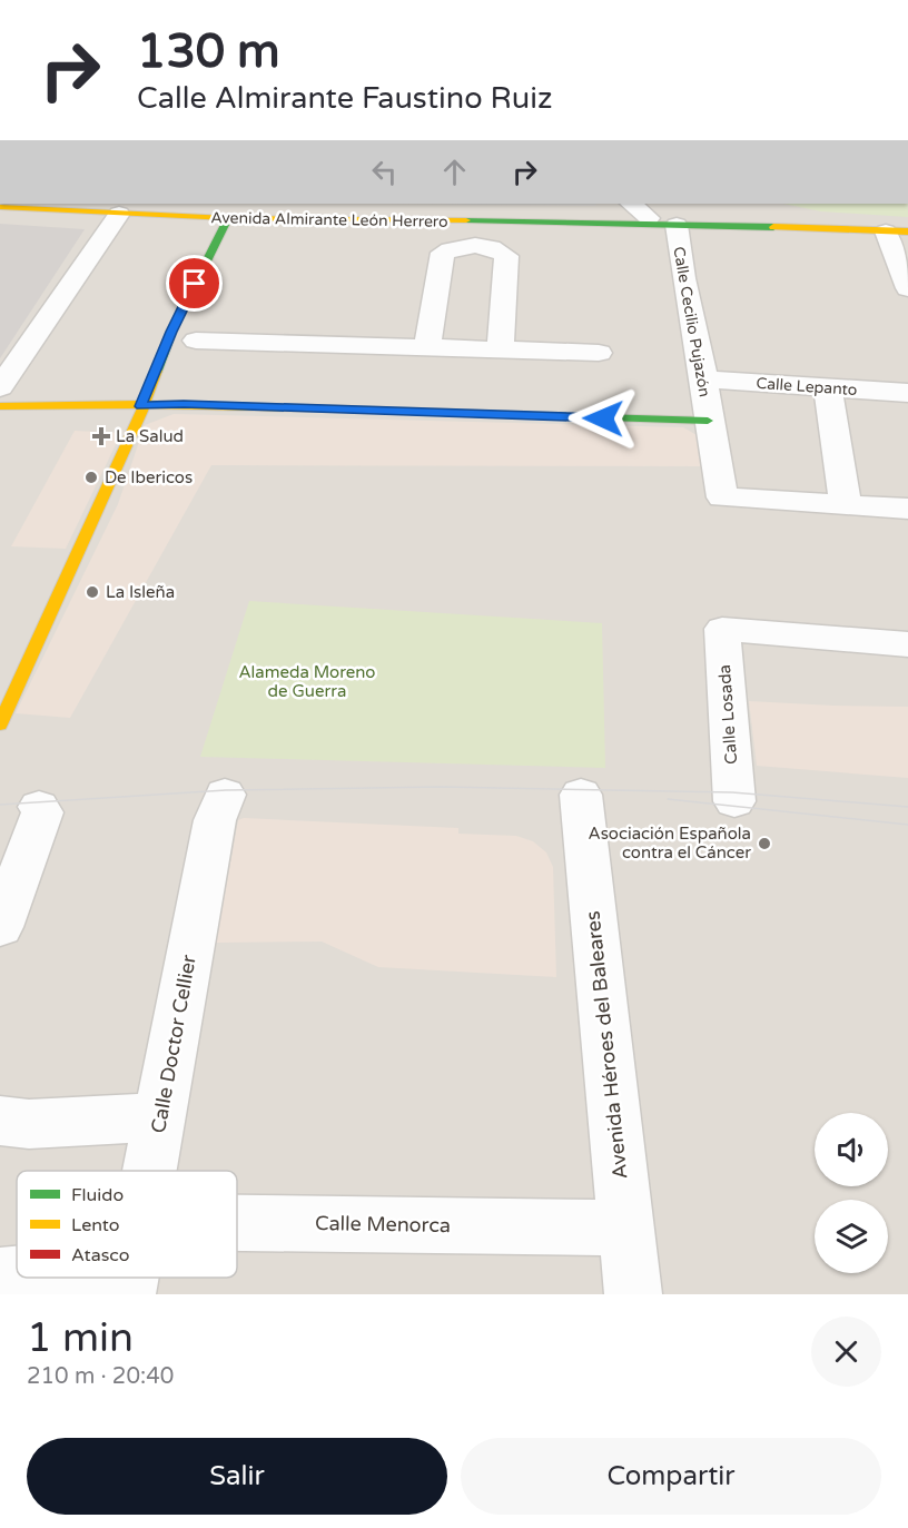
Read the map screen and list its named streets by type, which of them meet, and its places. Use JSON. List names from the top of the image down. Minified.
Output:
{"streets":{"street":["Avenida Almirante León Herrero","Calle Cecilio Pujazón","Calle Lepanto","Calle Losada","Calle Doctor Cellier","Avenida Héroes del Baleares","Calle Menorca"]},"crossings":[["Avenida Almirante León Herrero","Calle Cecilio Pujazón"],["Calle Cecilio Pujazón","Calle Lepanto"],["Avenida Héroes del Baleares","Calle Menorca"]],"parks":["Alameda Moreno de Guerra"],"places":{"health":["La Salud"],"other":["De Ibericos","La Isleña","Asociación Española contra el Cáncer"]},"legend":["Fluido","Lento","Atasco"],"page":{"turn":["130 m","Calle Almirante Faustino Ruiz"],"heading":["1 min","210 m · 20:40"],"buttons":["Salir","Compartir"]}}
